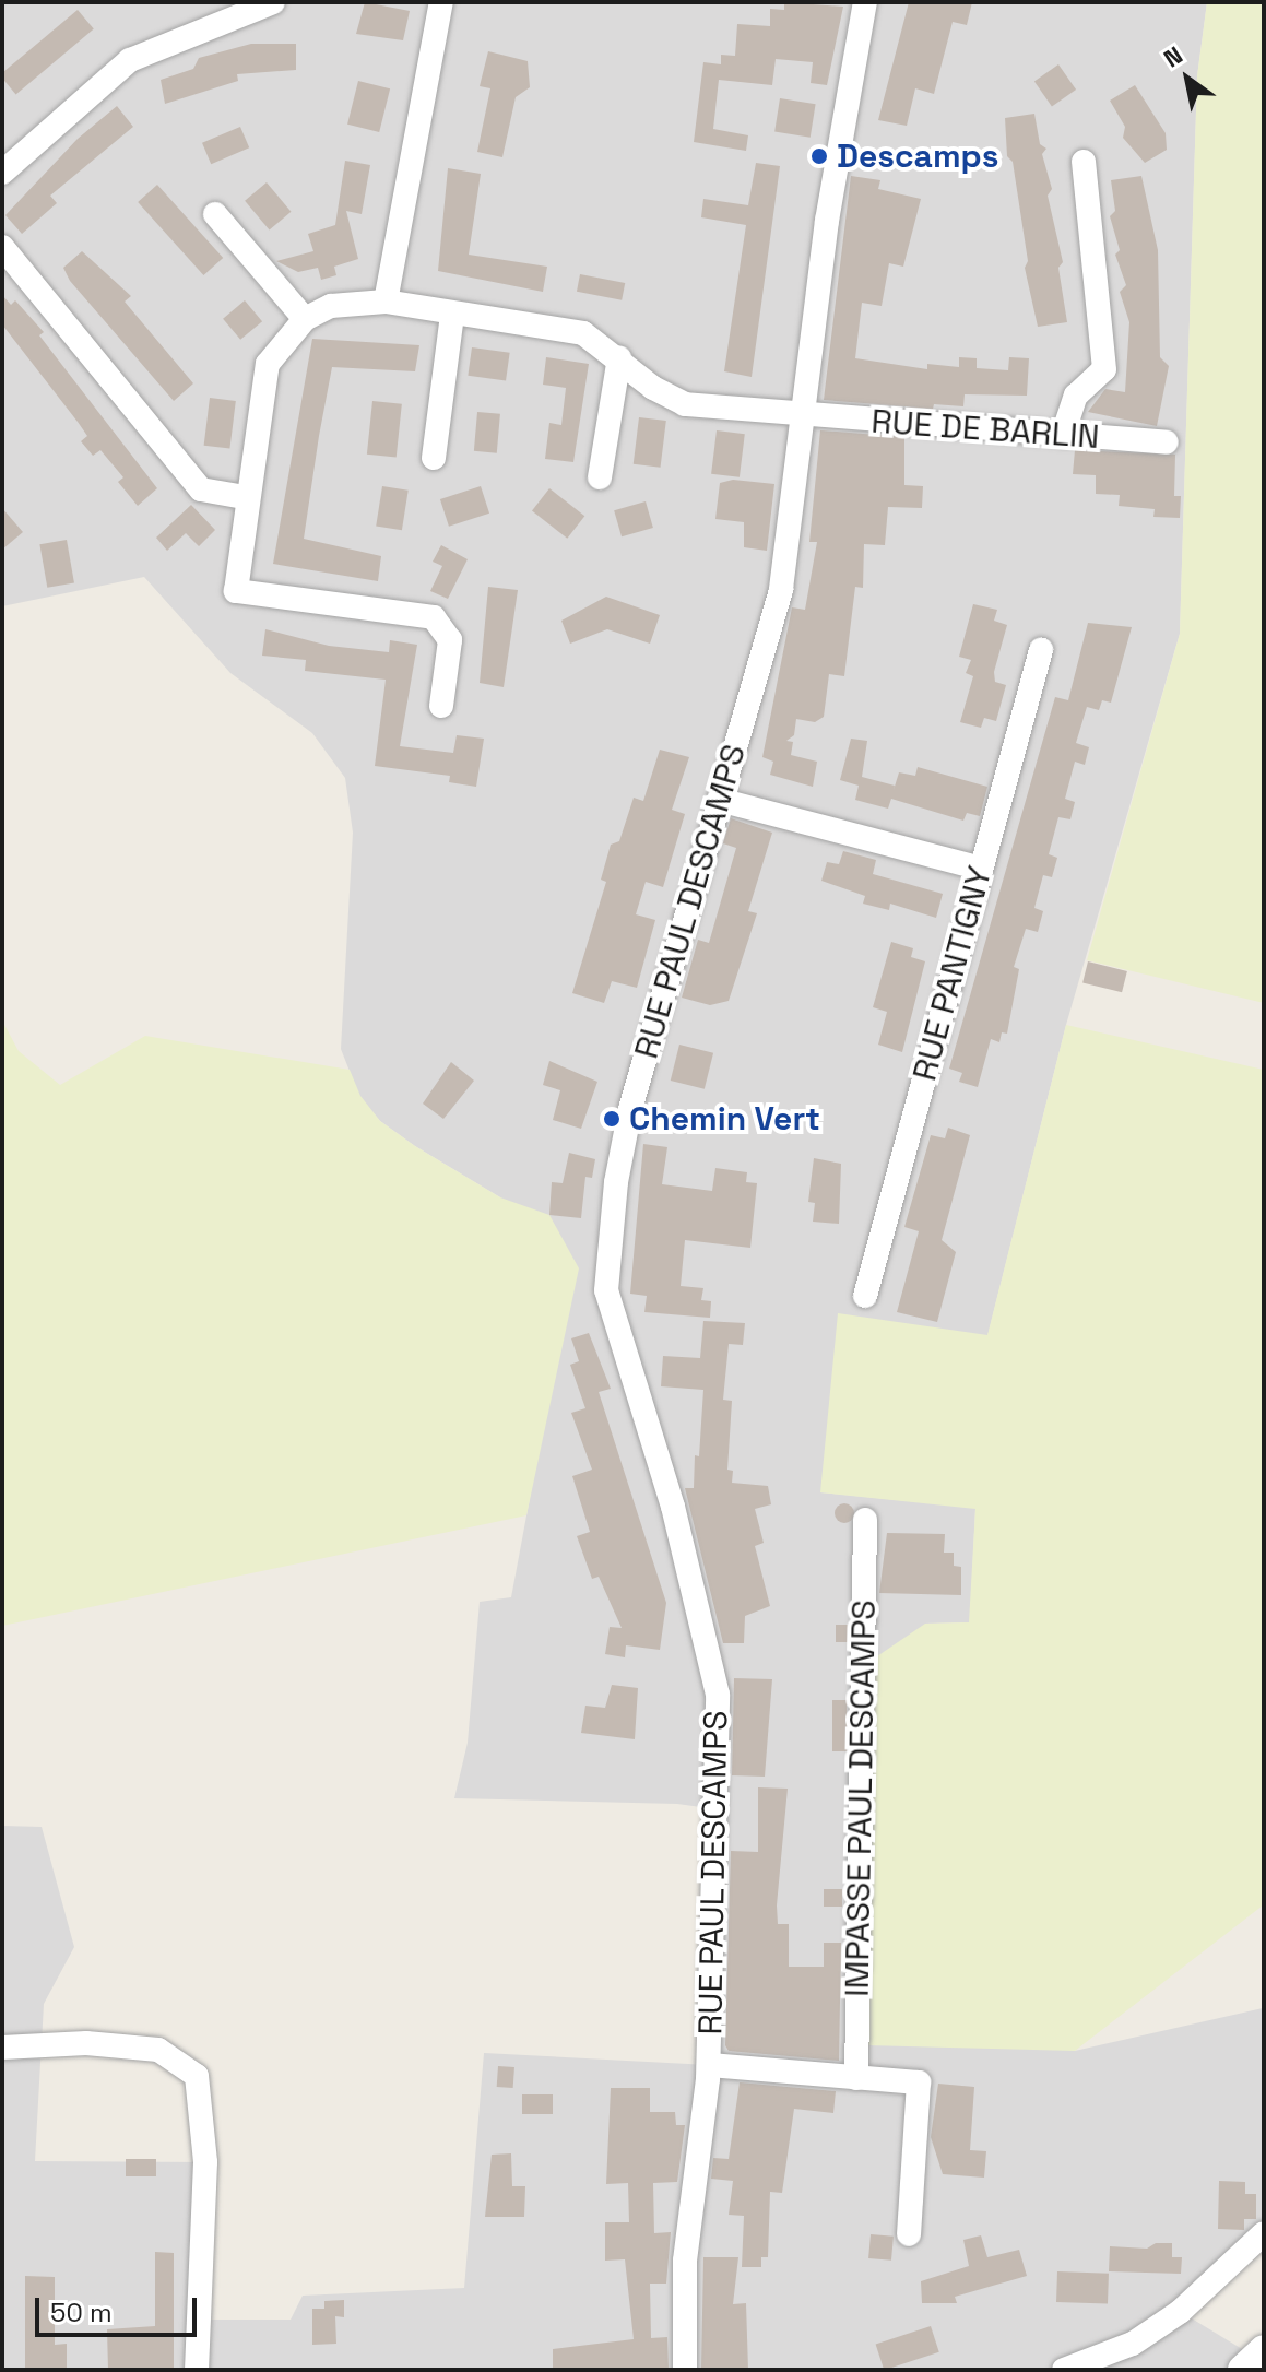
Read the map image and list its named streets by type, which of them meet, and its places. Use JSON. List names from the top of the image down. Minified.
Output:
{"streets":{"street":["RUE DE BARLIN","RUE PAUL DESCAMPS","RUE PANTIGNY","IMPASSE PAUL DESCAMPS"]},"crossings":[["RUE DE BARLIN","RUE PAUL DESCAMPS"]],"places":["Descamps","Chemin Vert"],"scale_bar":"50 m","north":"top left"}
